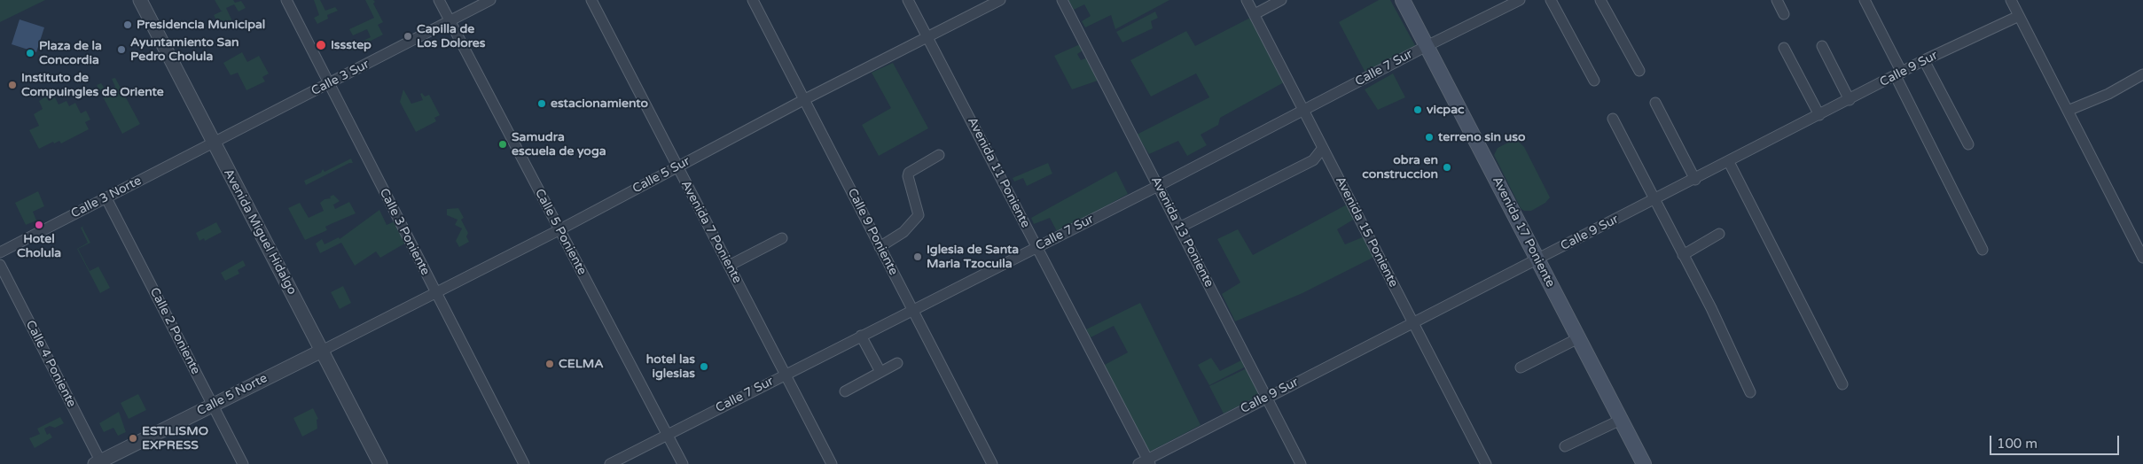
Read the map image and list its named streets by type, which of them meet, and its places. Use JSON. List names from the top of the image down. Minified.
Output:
{"streets":{"main road":["Avenida 17 Poniente"],"street":["Calle 7 Sur","Calle 9 Sur","Calle 3 Sur","Avenida 11 Poniente","Calle 5 Sur","Calle 3 Norte","Avenida Miguel Hidalgo","Calle 3 Poniente","Calle 5 Poniente","Avenida 7 Poniente","Calle 9 Poniente","Avenida 13 Poniente","Avenida 15 Poniente","Calle 2 Poniente","Calle 4 Poniente","Calle 5 Norte"]},"crossings":[["Calle 7 Sur","Avenida 11 Poniente"],["Calle 7 Sur","Calle 5 Poniente"],["Calle 7 Sur","Avenida 7 Poniente"],["Calle 7 Sur","Calle 9 Poniente"],["Calle 7 Sur","Avenida 13 Poniente"],["Calle 7 Sur","Avenida 15 Poniente"],["Calle 7 Sur","Avenida 17 Poniente"],["Calle 9 Sur","Avenida 11 Poniente"],["Calle 9 Sur","Avenida 13 Poniente"],["Calle 9 Sur","Avenida 15 Poniente"],["Calle 9 Sur","Avenida 17 Poniente"],["Calle 3 Sur","Calle 3 Norte"],["Calle 3 Sur","Avenida Miguel Hidalgo"],["Calle 3 Sur","Calle 3 Poniente"],["Calle 3 Sur","Calle 5 Poniente"],["Avenida 11 Poniente","Calle 5 Sur"],["Calle 5 Sur","Avenida Miguel Hidalgo"],["Calle 5 Sur","Calle 3 Poniente"],["Calle 5 Sur","Calle 5 Poniente"],["Calle 5 Sur","Avenida 7 Poniente"],["Calle 5 Sur","Calle 9 Poniente"],["Calle 5 Sur","Calle 5 Norte"],["Calle 3 Norte","Avenida Miguel Hidalgo"],["Calle 3 Norte","Calle 2 Poniente"],["Avenida Miguel Hidalgo","Calle 5 Norte"],["Calle 2 Poniente","Calle 5 Norte"],["Calle 4 Poniente","Calle 5 Norte"]],"places":["Presidencia Municipal","Capilla de Los Dolores","Issstep","Ayuntamiento San Pedro Cholula","Plaza de la Concordia","Instituto de Compuingles de Oriente","estacionamiento","vicpac","terreno sin uso","Samudra escuela de yoga","obra en construccion","Hotel Cholula","Iglesia de Santa Maria Tzocuila","CELMA","hotel las iglesias","ESTILISMO EXPRESS"],"scale_bar":"100 m"}
